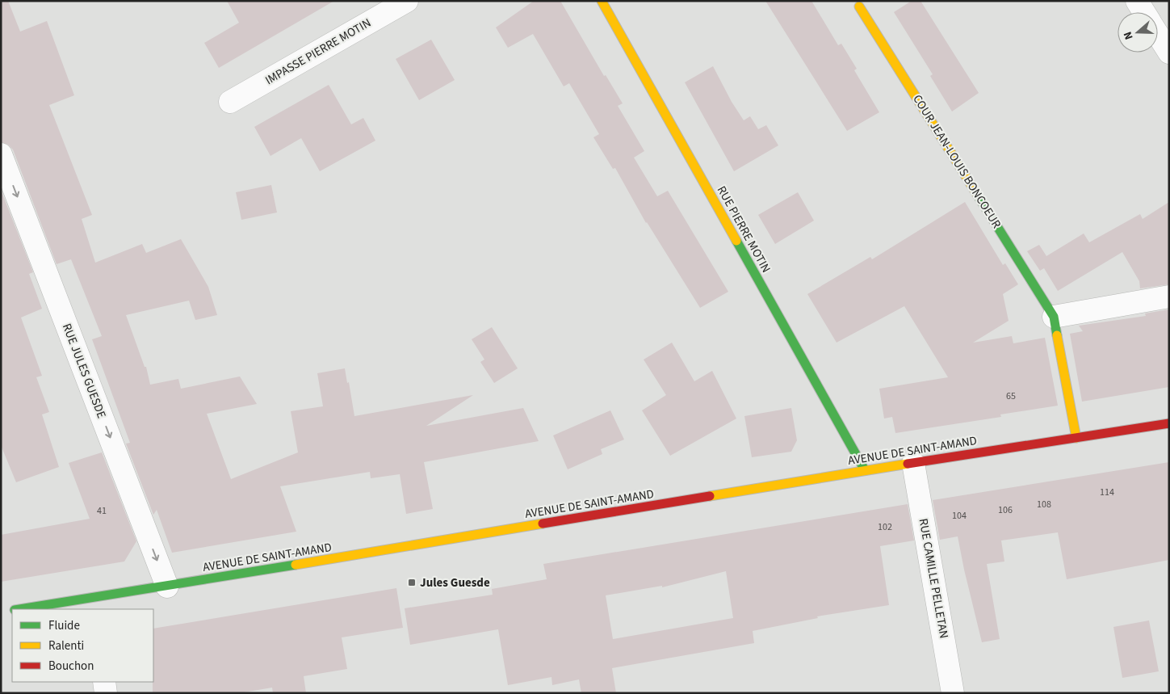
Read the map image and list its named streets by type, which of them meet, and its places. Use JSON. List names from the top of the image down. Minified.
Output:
{"streets":{"main road":["COUR JEAN-LOUIS BONCOEUR","RUE PIERRE MOTIN","AVENUE DE SAINT-AMAND"],"street":["IMPASSE PIERRE MOTIN","RUE JULES GUESDE","RUE CAMILLE PELLETAN"]},"crossings":[["COUR JEAN-LOUIS BONCOEUR","AVENUE DE SAINT-AMAND"],["RUE PIERRE MOTIN","AVENUE DE SAINT-AMAND"],["RUE JULES GUESDE","AVENUE DE SAINT-AMAND"],["AVENUE DE SAINT-AMAND","RUE CAMILLE PELLETAN"]],"one_way":["RUE JULES GUESDE"],"places":{"transit":["Jules Guesde"]},"house_numbers":["65","114","108","106","41","104","102"],"legend":["Fluide","Ralenti","Bouchon"],"north":"left"}
